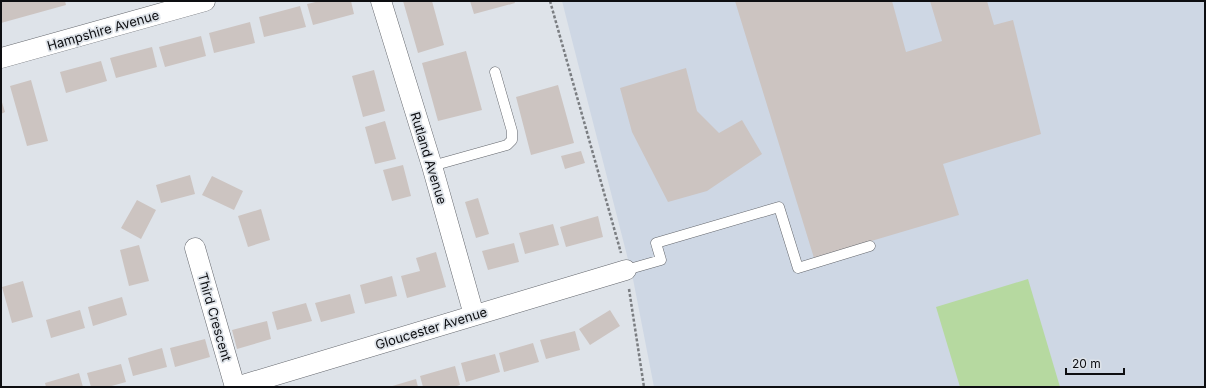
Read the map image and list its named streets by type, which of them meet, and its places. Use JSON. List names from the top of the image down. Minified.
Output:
{"streets":{"street":["Hampshire Avenue","Rutland Avenue","Third Crescent","Gloucester Avenue"]},"crossings":[["Rutland Avenue","Gloucester Avenue"],["Third Crescent","Gloucester Avenue"]],"scale_bar":"20 m"}
